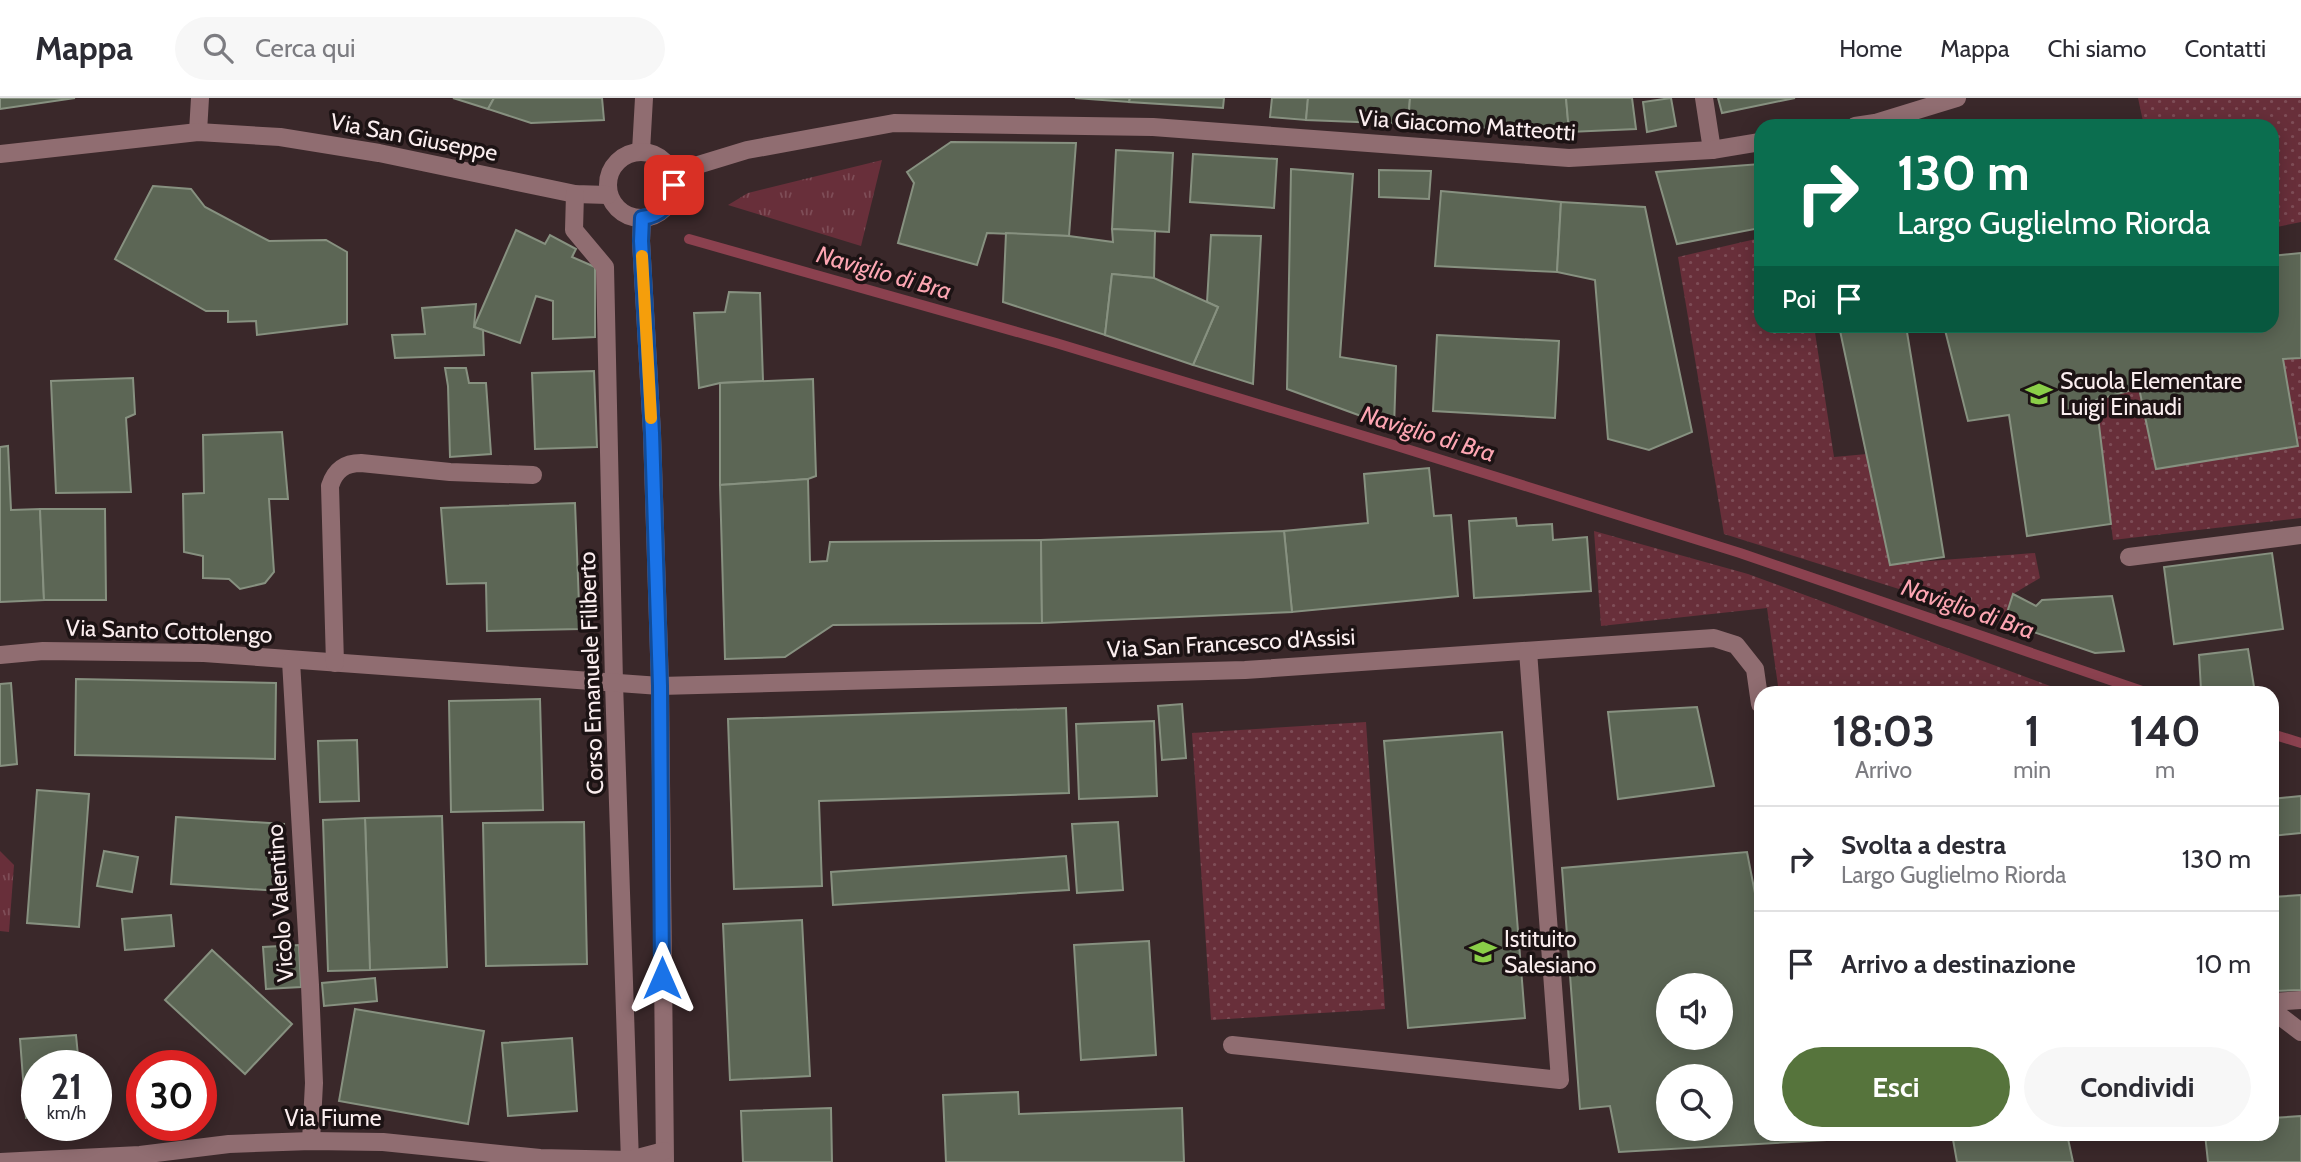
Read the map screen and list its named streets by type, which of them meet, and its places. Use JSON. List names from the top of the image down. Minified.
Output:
{"streets":{"street":["Via Giacomo Matteotti","Via San Giuseppe","Via Santo Cottolengo","Via San Francesco d'Assisi","Corso Emanuele Filiberto","Vicolo Valentino","Via Fiume"]},"crossings":[["Via Giacomo Matteotti","Via San Giuseppe"],["Via San Giuseppe","Corso Emanuele Filiberto"],["Via Santo Cottolengo","Via San Francesco d'Assisi"],["Via Santo Cottolengo","Corso Emanuele Filiberto"],["Via Santo Cottolengo","Vicolo Valentino"],["Corso Emanuele Filiberto","Via Fiume"],["Vicolo Valentino","Via Fiume"]],"water":["Naviglio di Bra"],"places":{"school or university":["Scuola Elementare Luigi Einaudi","Istituito Salesiano"]},"page":{"header":"Mappa","search":"Cerca qui","nav":["Home","Mappa","Chi siamo","Contatti"],"turn":["130 m","Largo Guglielmo Riorda"],"then":"Poi","eta":["18:03","Arrivo","1","min","140","m"],"list":[{"name":"Svolta a destra","note":"Largo Guglielmo Riorda","value":"130 m"},{"name":"Arrivo a destinazione","value":"10 m"}],"buttons":["Esci","Condividi"],"speed":"21 km/h","limit":"30"}}
